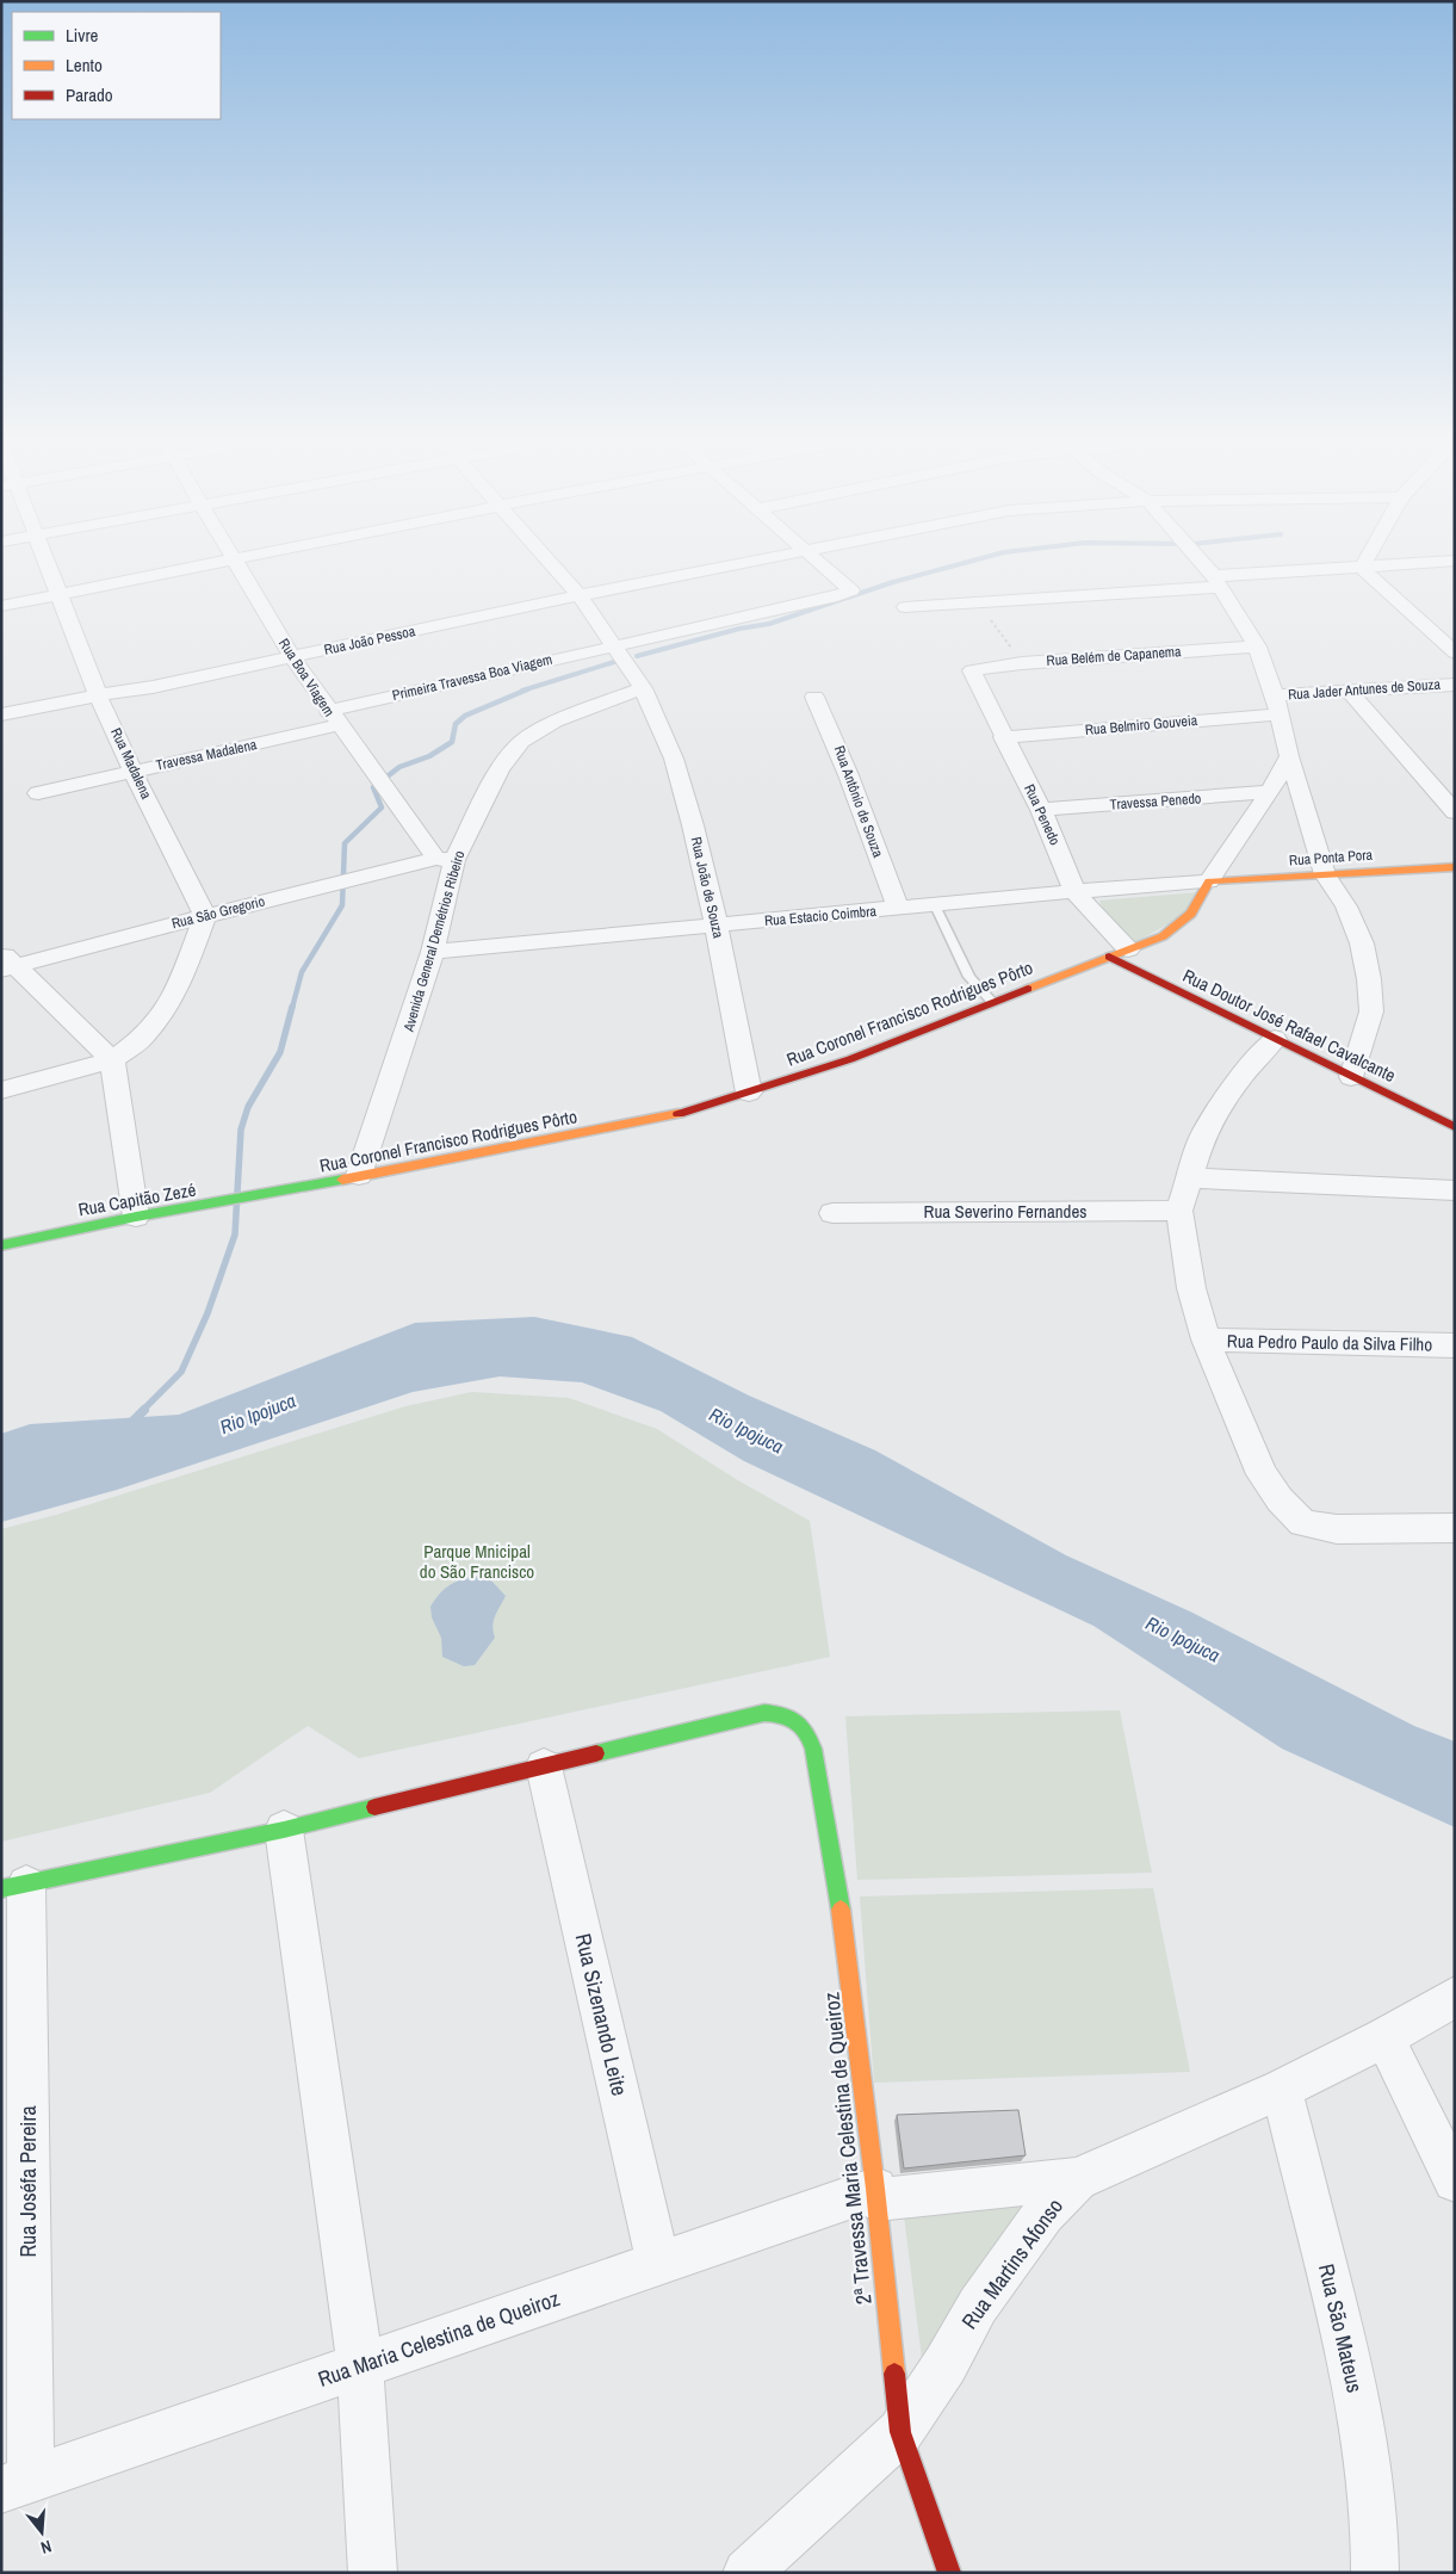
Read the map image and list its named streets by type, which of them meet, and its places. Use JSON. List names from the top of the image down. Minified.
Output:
{"streets":{"street":["Rua João Pessoa","Rua Belém de Capanema","Rua Boa Viagem","Primeira Travessa Boa Viagem","Rua Jader Antunes de Souza","Rua Belmiro Gouveia","Travessa Madalena","Rua Madalena","Rua Antônio de Souza","Travessa Penedo","Rua Penedo","Rua Ponta Pora","Rua João de Souza","Rua São Gregorio","Rua Estacio Coimbra","Avenida General Demétrios Ribeiro","Rua Coronel Francisco Rodrigues Pôrto","Rua Doutor José Rafael Cavalcante","Rua Capitão Zezé","Rua Severino Fernandes","Rua Pedro Paulo da Silva Filho","Rua Sizenando Leite","2ª Travessa Maria Celestina de Queiroz","Rua Joséfa Pereira","Rua Martins Afonso","Rua São Mateus","Rua Maria Celestina de Queiroz"]},"crossings":[["Rua João Pessoa","Rua Boa Viagem"],["Rua João Pessoa","Rua Madalena"],["Rua João Pessoa","Rua João de Souza"],["Rua Belém de Capanema","Rua Penedo"],["Rua Boa Viagem","Primeira Travessa Boa Viagem"],["Rua Boa Viagem","Travessa Madalena"],["Rua Boa Viagem","Rua São Gregorio"],["Rua Boa Viagem","Avenida General Demétrios Ribeiro"],["Primeira Travessa Boa Viagem","Travessa Madalena"],["Primeira Travessa Boa Viagem","Rua João de Souza"],["Rua Jader Antunes de Souza","Rua Belmiro Gouveia"],["Rua Belmiro Gouveia","Rua Penedo"],["Travessa Madalena","Rua Madalena"],["Rua Madalena","Rua São Gregorio"],["Rua Antônio de Souza","Rua Estacio Coimbra"],["Travessa Penedo","Rua Penedo"],["Rua Penedo","Rua Estacio Coimbra"],["Rua Penedo","Rua Coronel Francisco Rodrigues Pôrto"],["Rua Penedo","Rua Doutor José Rafael Cavalcante"],["Rua Ponta Pora","Rua Estacio Coimbra"],["Rua Ponta Pora","Rua Coronel Francisco Rodrigues Pôrto"],["Rua João de Souza","Rua Estacio Coimbra"],["Rua João de Souza","Avenida General Demétrios Ribeiro"],["Rua João de Souza","Rua Coronel Francisco Rodrigues Pôrto"],["Rua São Gregorio","Avenida General Demétrios Ribeiro"],["Rua Estacio Coimbra","Avenida General Demétrios Ribeiro"],["Rua Estacio Coimbra","Rua Coronel Francisco Rodrigues Pôrto"],["Avenida General Demétrios Ribeiro","Rua Coronel Francisco Rodrigues Pôrto"],["Rua Coronel Francisco Rodrigues Pôrto","Rua Doutor José Rafael Cavalcante"],["Rua Coronel Francisco Rodrigues Pôrto","Rua Capitão Zezé"],["Rua Sizenando Leite","2ª Travessa Maria Celestina de Queiroz"],["Rua Sizenando Leite","Rua Maria Celestina de Queiroz"],["2ª Travessa Maria Celestina de Queiroz","Rua Martins Afonso"],["2ª Travessa Maria Celestina de Queiroz","Rua Maria Celestina de Queiroz"],["Rua Joséfa Pereira","Rua Maria Celestina de Queiroz"],["Rua Martins Afonso","Rua São Mateus"],["Rua Martins Afonso","Rua Maria Celestina de Queiroz"]],"water":["Rio Ipojuca"],"parks":["Parque Mnicipal do São Francisco"],"legend":["Livre","Lento","Parado"],"north":"bottom"}
